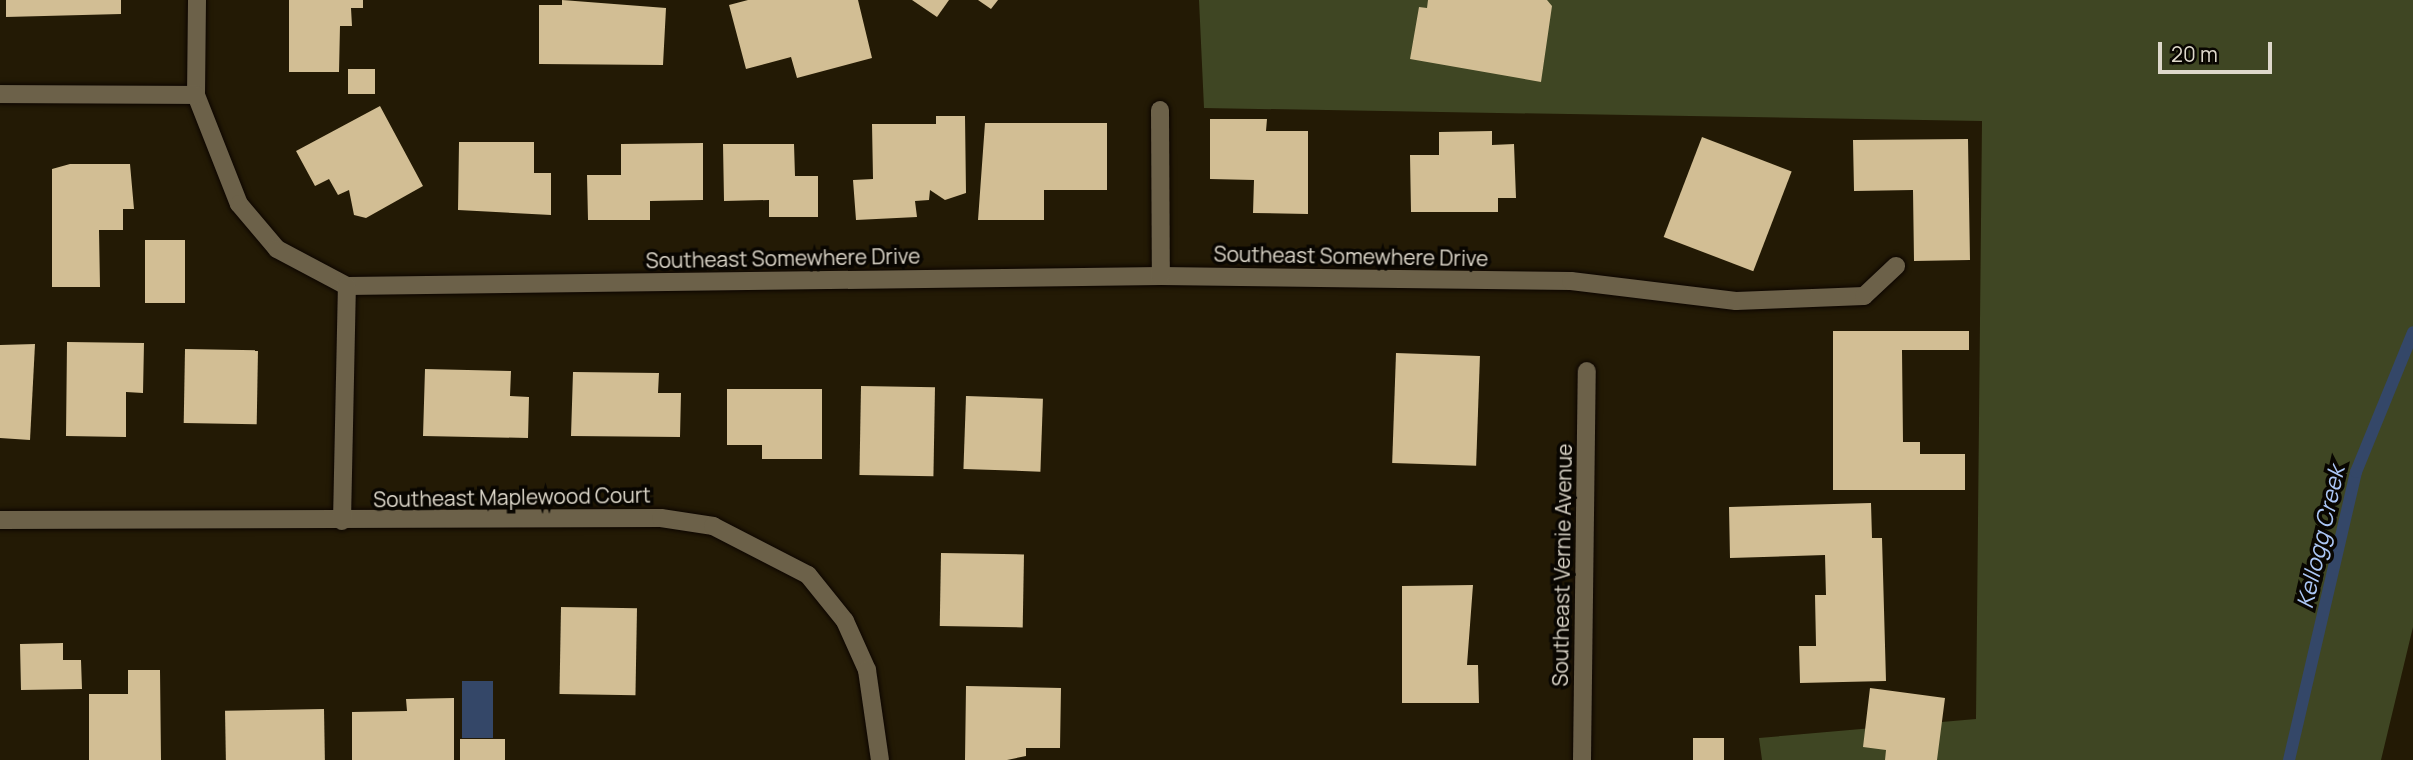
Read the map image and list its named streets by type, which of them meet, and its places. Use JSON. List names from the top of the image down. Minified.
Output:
{"streets":{"street":["Southeast Somewhere Drive","Southeast Maplewood Court","Southeast Vernie Avenue"]},"water":["Kellogg Creek"],"scale_bar":"20 m"}
